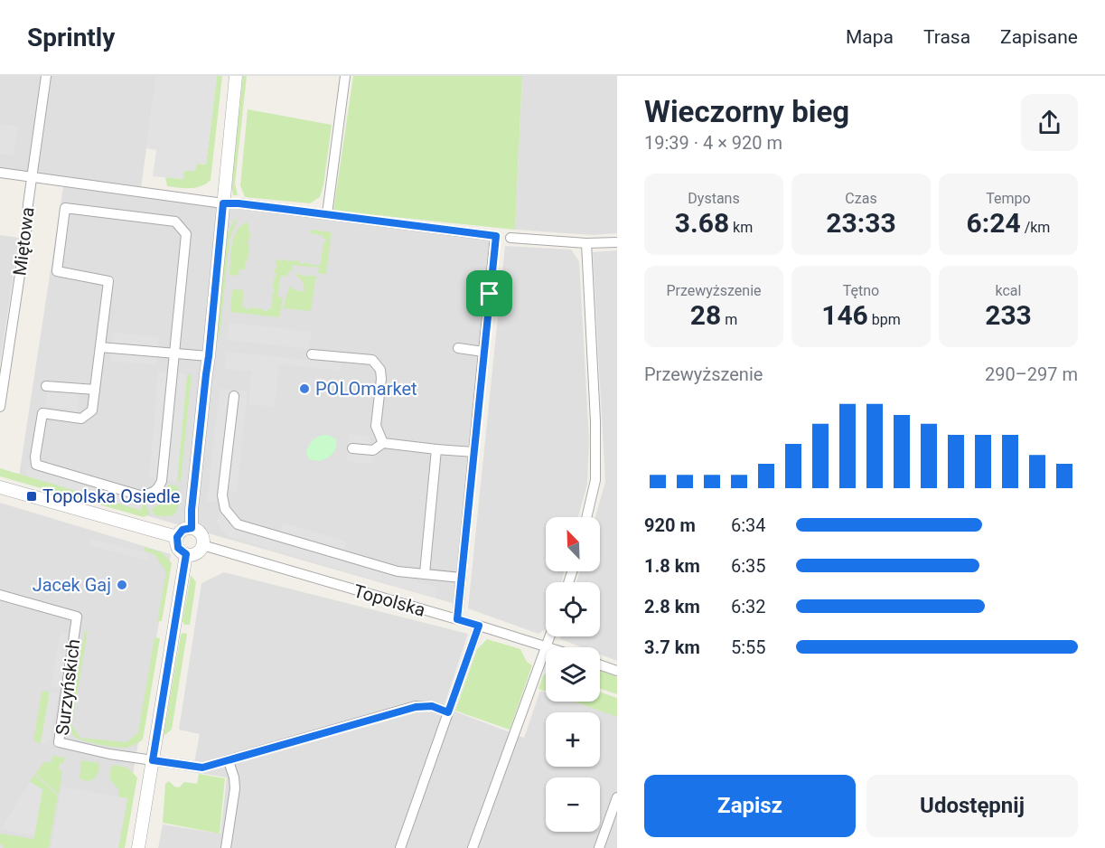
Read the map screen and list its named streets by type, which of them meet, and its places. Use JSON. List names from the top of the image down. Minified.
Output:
{"streets":{"street":["Miętowa","Topolska","Surzyńskich"]},"places":{"other":["POLOmarket","Jacek Gaj"],"transit":["Topolska Osiedle"]},"north":"top left","page":{"header":"Sprintly","nav":["Mapa","Trasa","Zapisane"],"heading":["Wieczorny bieg","19:39 · 4 × 920 m"],"stats":[["Dystans","3.68 km"],["Czas","23:33"],["Tempo","6:24 /km"],["Przewyższenie","28 m"],["Tętno","146 bpm"],["kcal","233"]],"chart":["Przewyższenie","290–297 m"],"list":[{"name":"920 m","note":"6:34"},{"name":"1.8 km","note":"6:35"},{"name":"2.8 km","note":"6:32"},{"name":"3.7 km","note":"5:55"}],"map_buttons":["+","−"],"buttons":["Zapisz","Udostępnij"]}}
